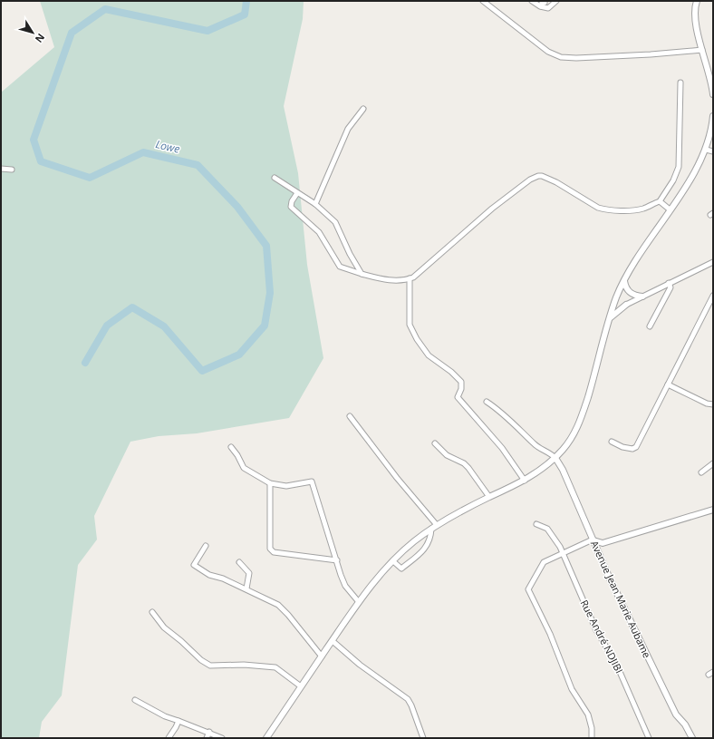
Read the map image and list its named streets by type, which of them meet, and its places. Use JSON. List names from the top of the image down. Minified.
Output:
{"streets":{"street":["Avenue Jean Marie Aubame","Rue André NDJIBI"]},"water":["Lowe"],"north":"bottom right"}
